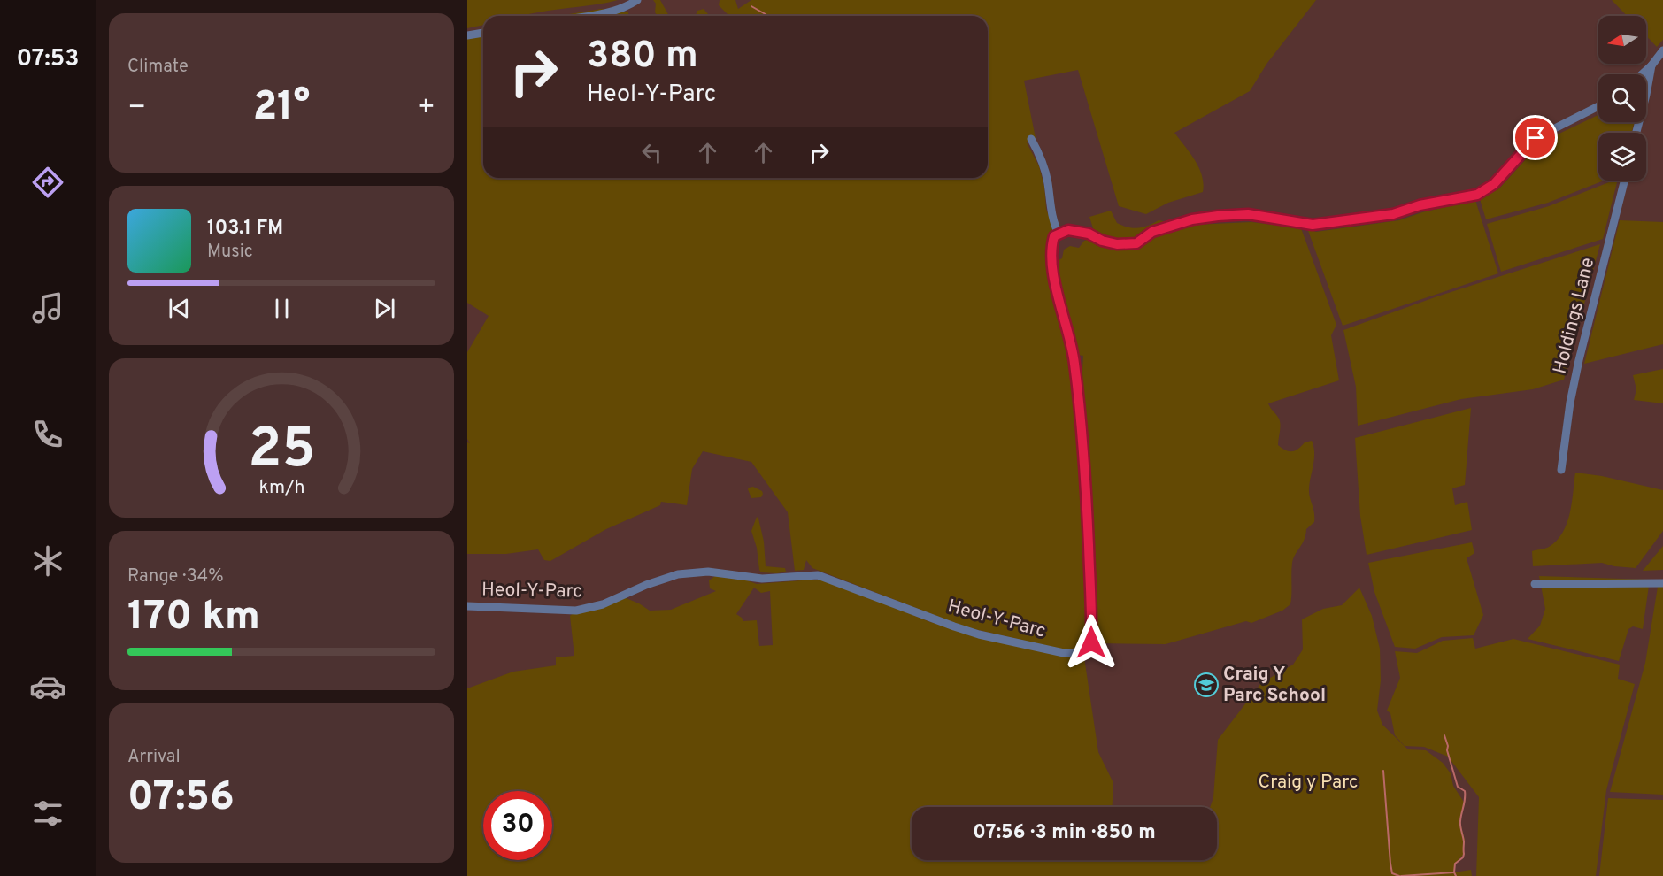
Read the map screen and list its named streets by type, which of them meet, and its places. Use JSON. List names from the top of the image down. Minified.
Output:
{"streets":{"street":["Holdings Lane","Heol-Y-Parc"]},"parks":["Craig y Parc"],"places":{"school or university":["Craig Y Parc School"]},"north":"left","page":{"tabs":"07:53","tile":["Climate",["Range · 34%","170 km"],["Arrival","07:56"]],"turn":["380 m","Heol-Y-Parc"],"heat":["−","21°","+"],"song":["103.1 FM","Music"],"limit":"30","trip":"07:56 · 3 min · 850 m","gauge":["25","km/h"]}}
